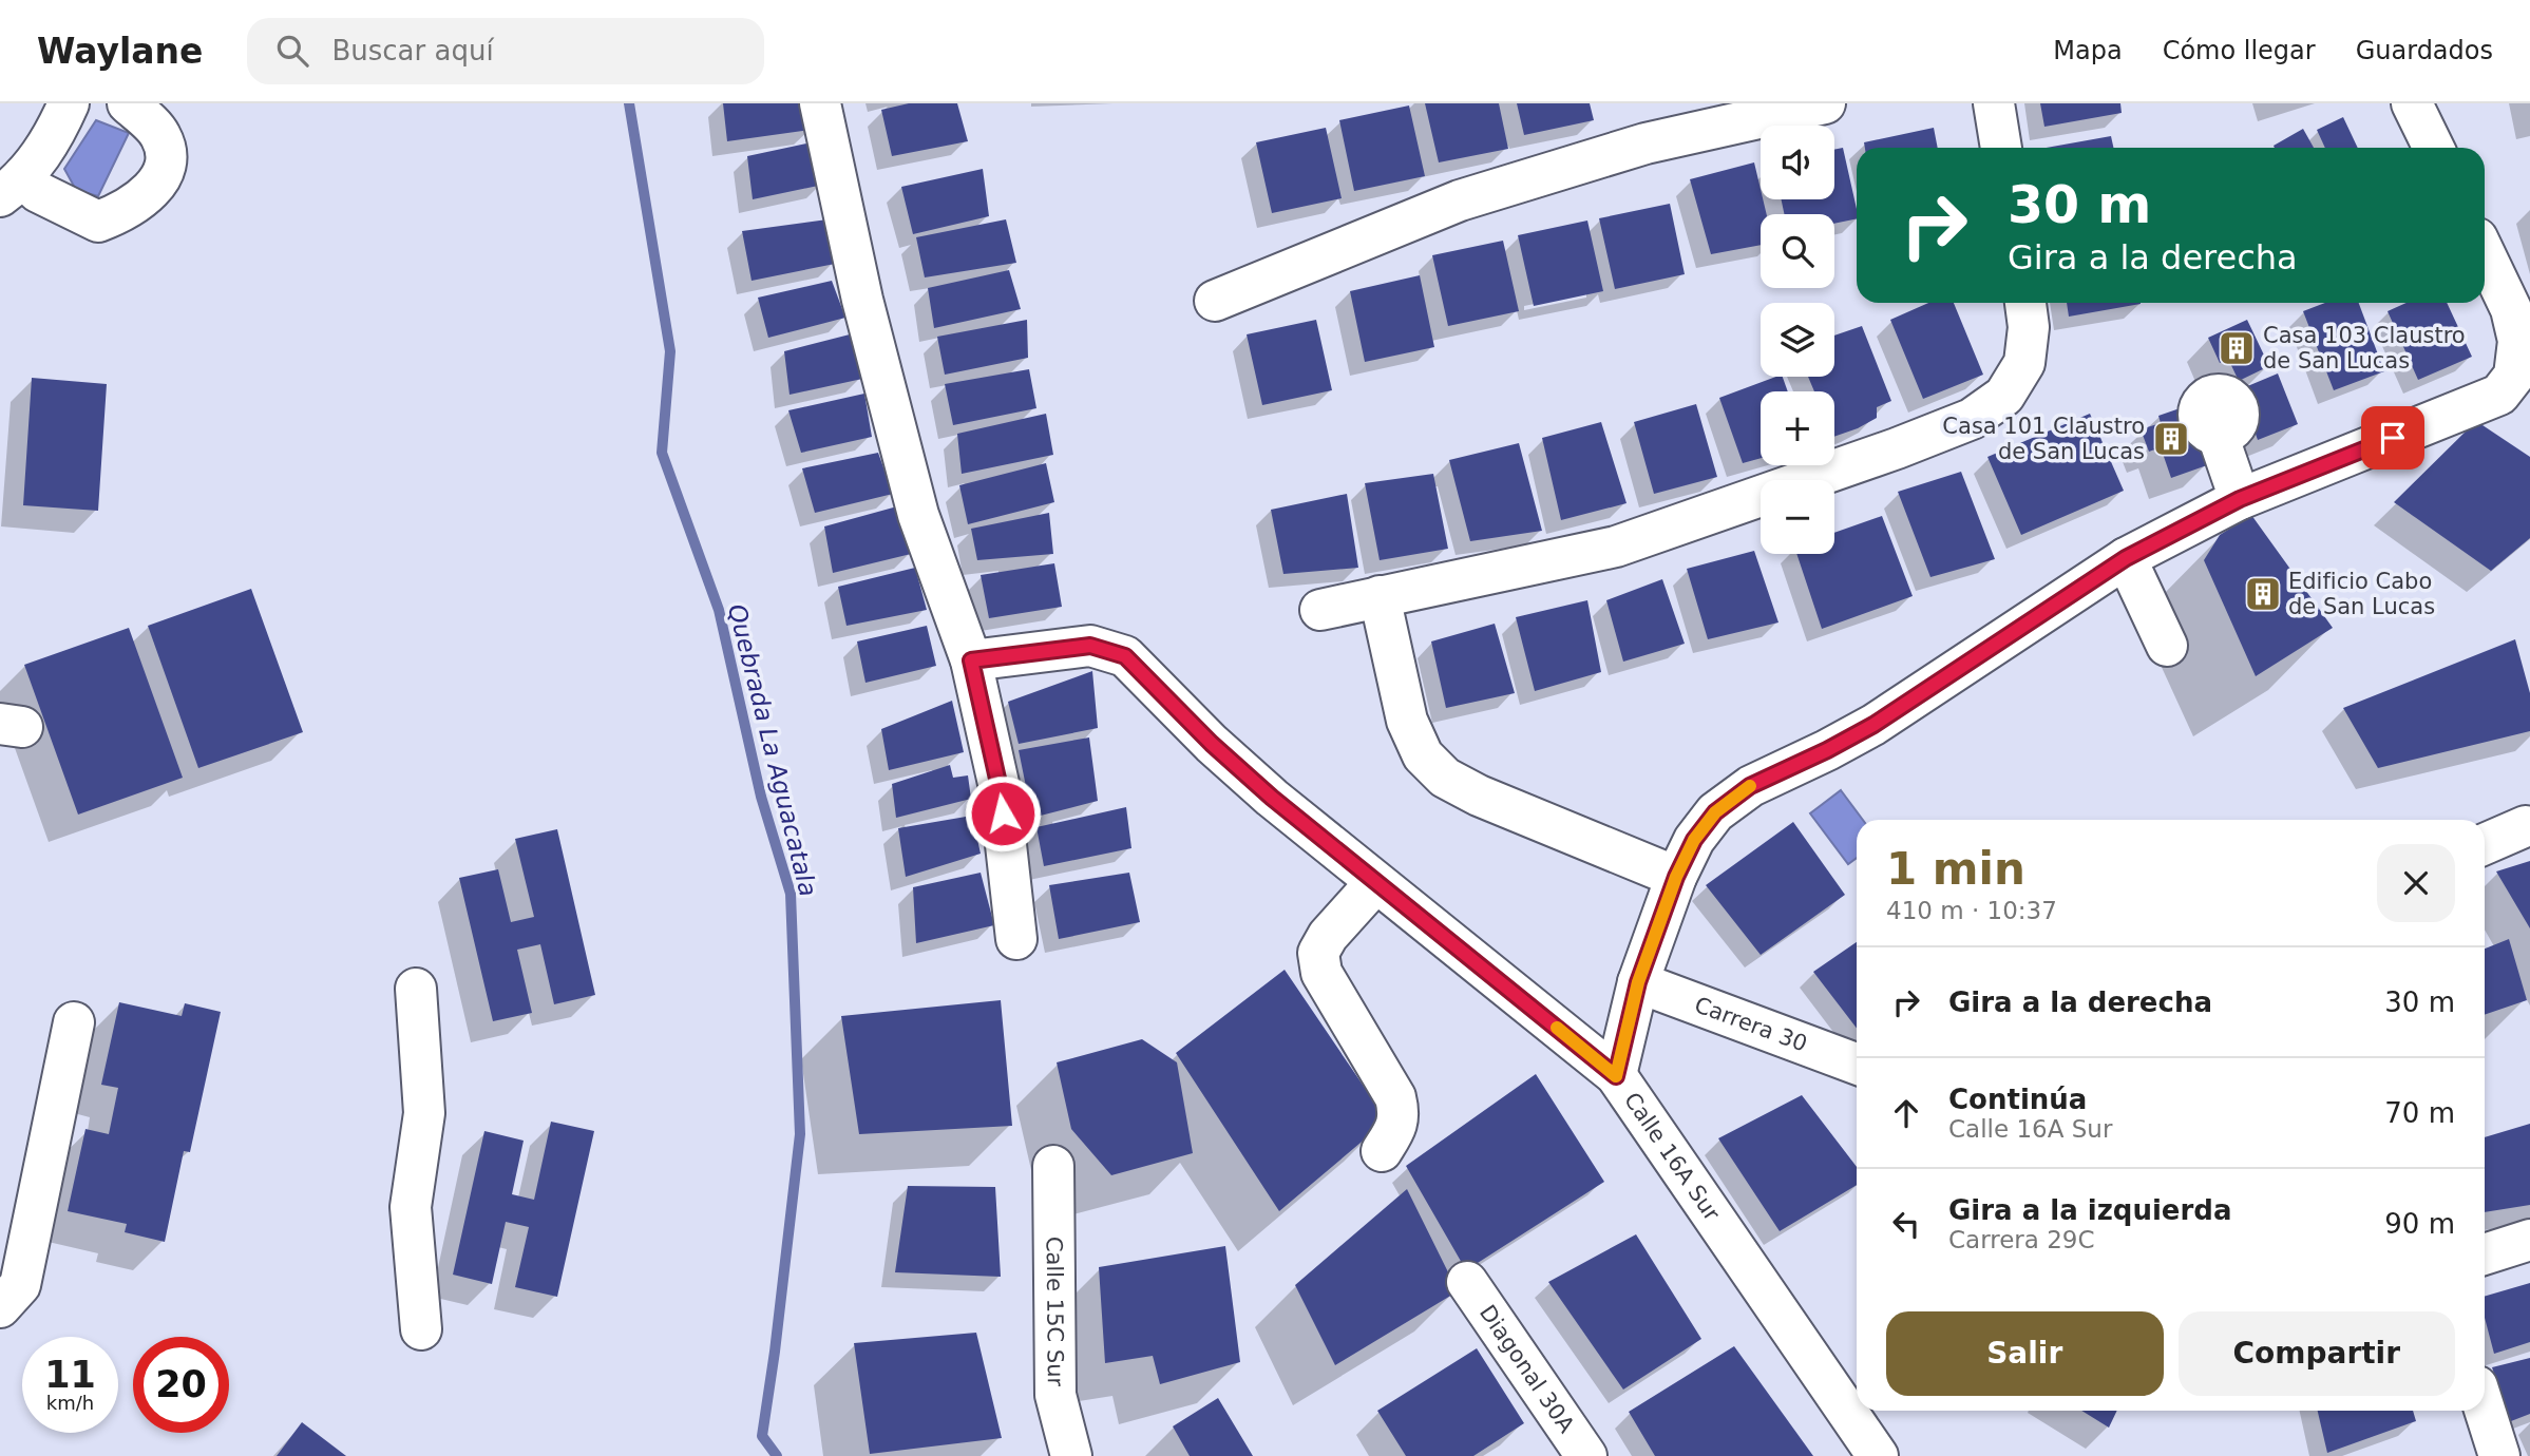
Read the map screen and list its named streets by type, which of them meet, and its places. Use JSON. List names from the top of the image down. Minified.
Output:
{"streets":{"street":["Carrera 30","Calle 16A Sur","Calle 15C Sur","Diagonal 30A"]},"water":["Quebrada La Aguacatala"],"places":{"building":["Casa 103 Claustro de San Lucas","Casa 101 Claustro de San Lucas","Edificio Cabo de San Lucas"]},"page":{"header":"Waylane","search":"Buscar aquí","nav":["Mapa","Cómo llegar","Guardados"],"map_buttons":["+","−"],"turn":["30 m","Gira a la derecha"],"heading":["1 min","410 m · 10:37"],"list":[{"name":"Gira a la derecha","value":"30 m"},{"name":"Continúa","note":"Calle 16A Sur","value":"70 m"},{"name":"Gira a la izquierda","note":"Carrera 29C","value":"90 m"}],"buttons":["Salir","Compartir"],"speed":"11 km/h","limit":"20"}}
